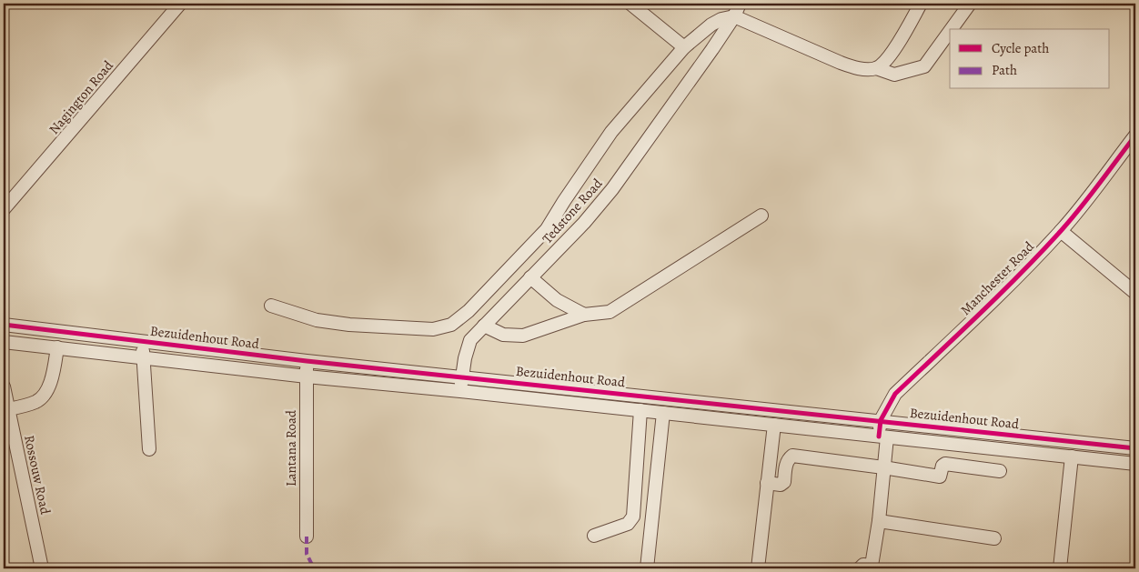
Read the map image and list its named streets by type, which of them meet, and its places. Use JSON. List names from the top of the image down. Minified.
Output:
{"streets":{"street":["Nagington Road","Tedstone Road","Manchester Road","Bezuidenhout Road","Lantana Road","Rossouw Road"]},"crossings":[["Tedstone Road","Bezuidenhout Road"],["Manchester Road","Bezuidenhout Road"],["Bezuidenhout Road","Lantana Road"]],"legend":["Cycle path","Path"]}
